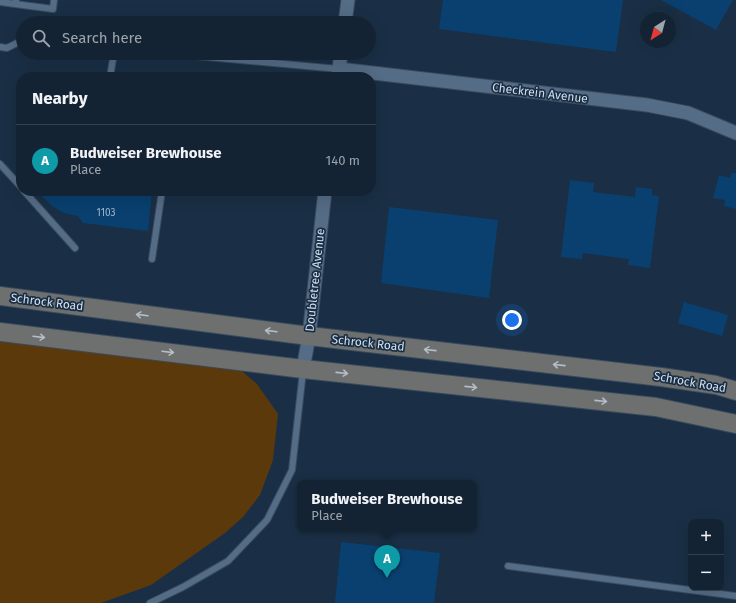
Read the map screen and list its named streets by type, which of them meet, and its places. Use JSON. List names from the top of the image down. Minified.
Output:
{"streets":{"main road":["Schrock Road"],"street":["Checkrein Avenue","Doubletree Avenue"]},"crossings":[["Doubletree Avenue","Schrock Road"]],"house_numbers":["1103"],"north":"bottom left","page":{"search":"Search here","heading":"Nearby","list":[{"mark":"A","name":"Budweiser Brewhouse","note":"Place","value":"140 m"}],"popup":["Budweiser Brewhouse","Place"],"map_buttons":["+","−"],"pins":"A"}}
